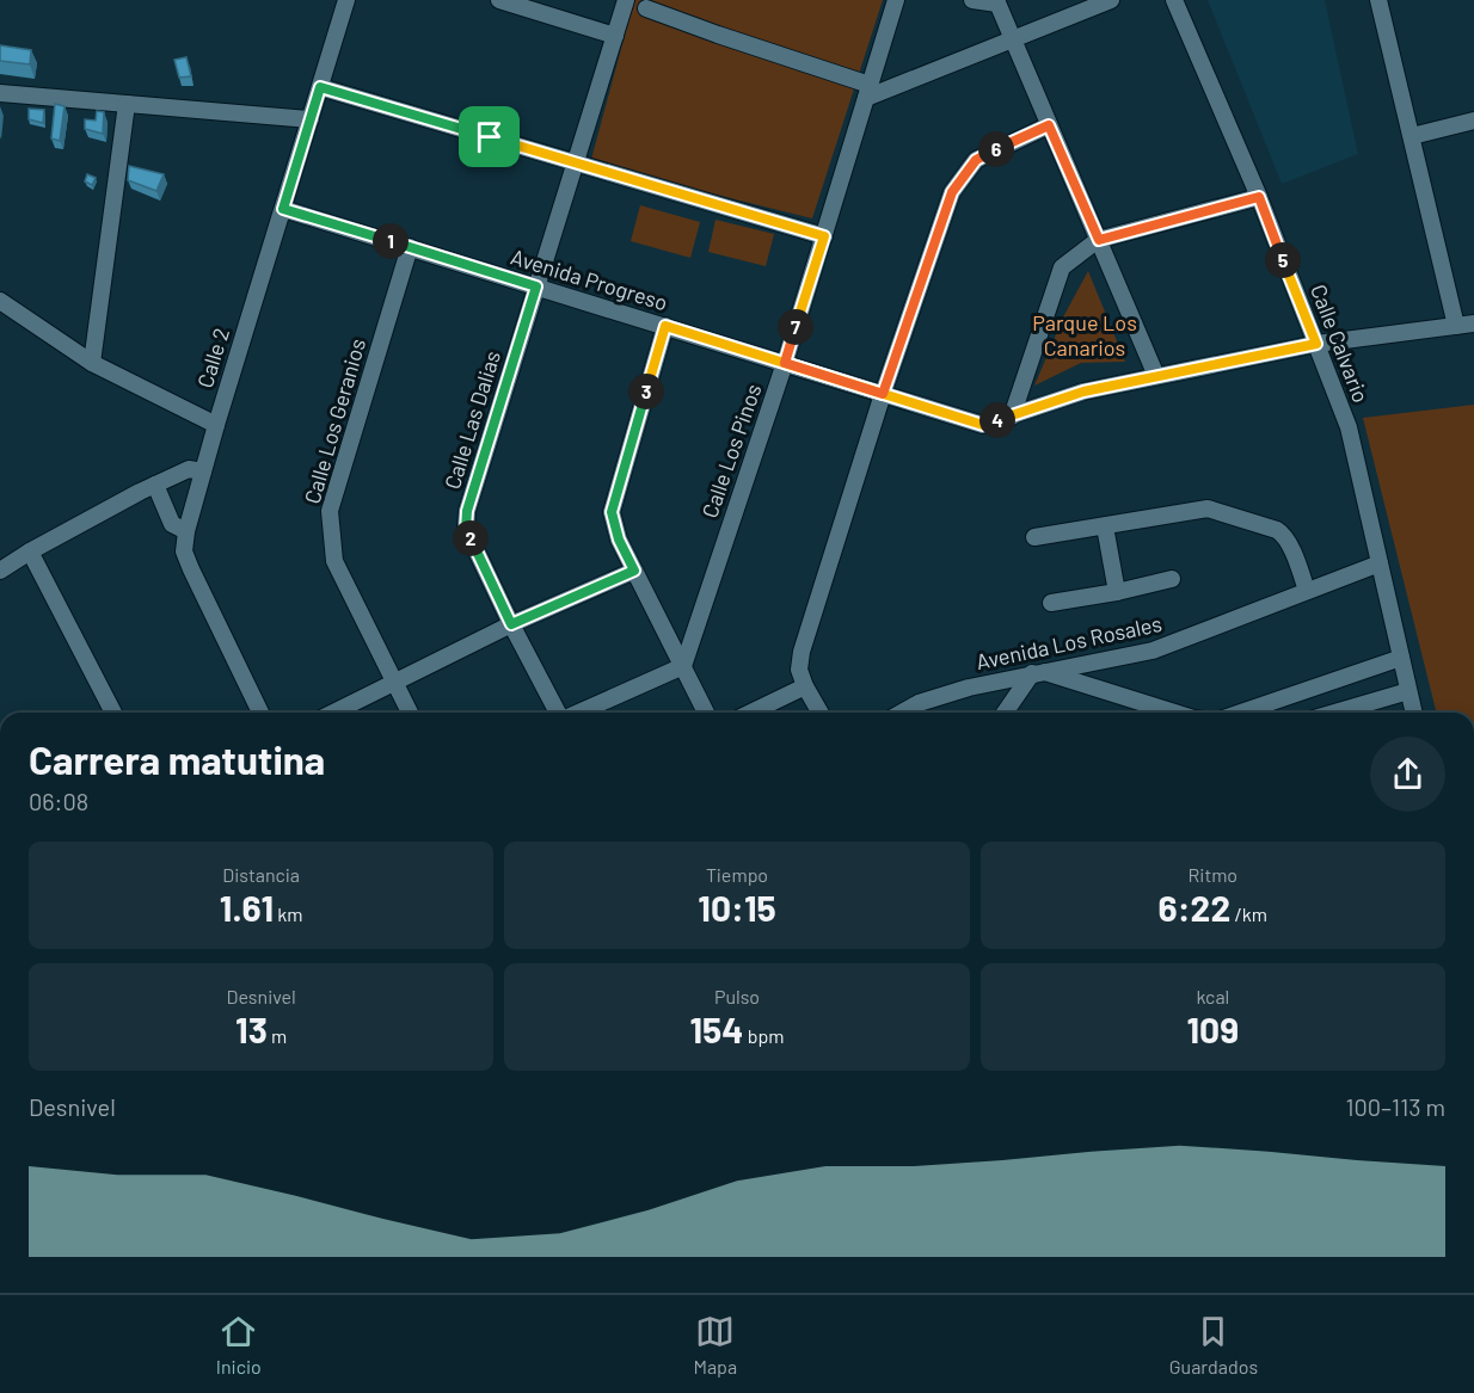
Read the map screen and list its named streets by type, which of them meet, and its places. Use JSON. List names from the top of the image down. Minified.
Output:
{"streets":{"street":["Avenida Progreso","Calle Calvario","Calle 2","Calle Las Dalias","Calle Los Geranios","Calle Los Pinos","Avenida Los Rosales"]},"crossings":[["Avenida Progreso","Calle Calvario"],["Avenida Progreso","Calle 2"],["Avenida Progreso","Calle Las Dalias"],["Avenida Progreso","Calle Los Geranios"],["Avenida Progreso","Calle Los Pinos"],["Calle Calvario","Avenida Los Rosales"]],"parks":["Parque Los Canarios"],"page":{"pins":["6","1","5","7","3","4","2"],"heading":["Carrera matutina","06:08"],"stats":[["Distancia","1.61 km"],["Tiempo","10:15"],["Ritmo","6:22 /km"],["Desnivel","13 m"],["Pulso","154 bpm"],["kcal","109"]],"chart":["Desnivel","100–113 m"],"tabs":["Inicio","Mapa","Guardados"]}}
